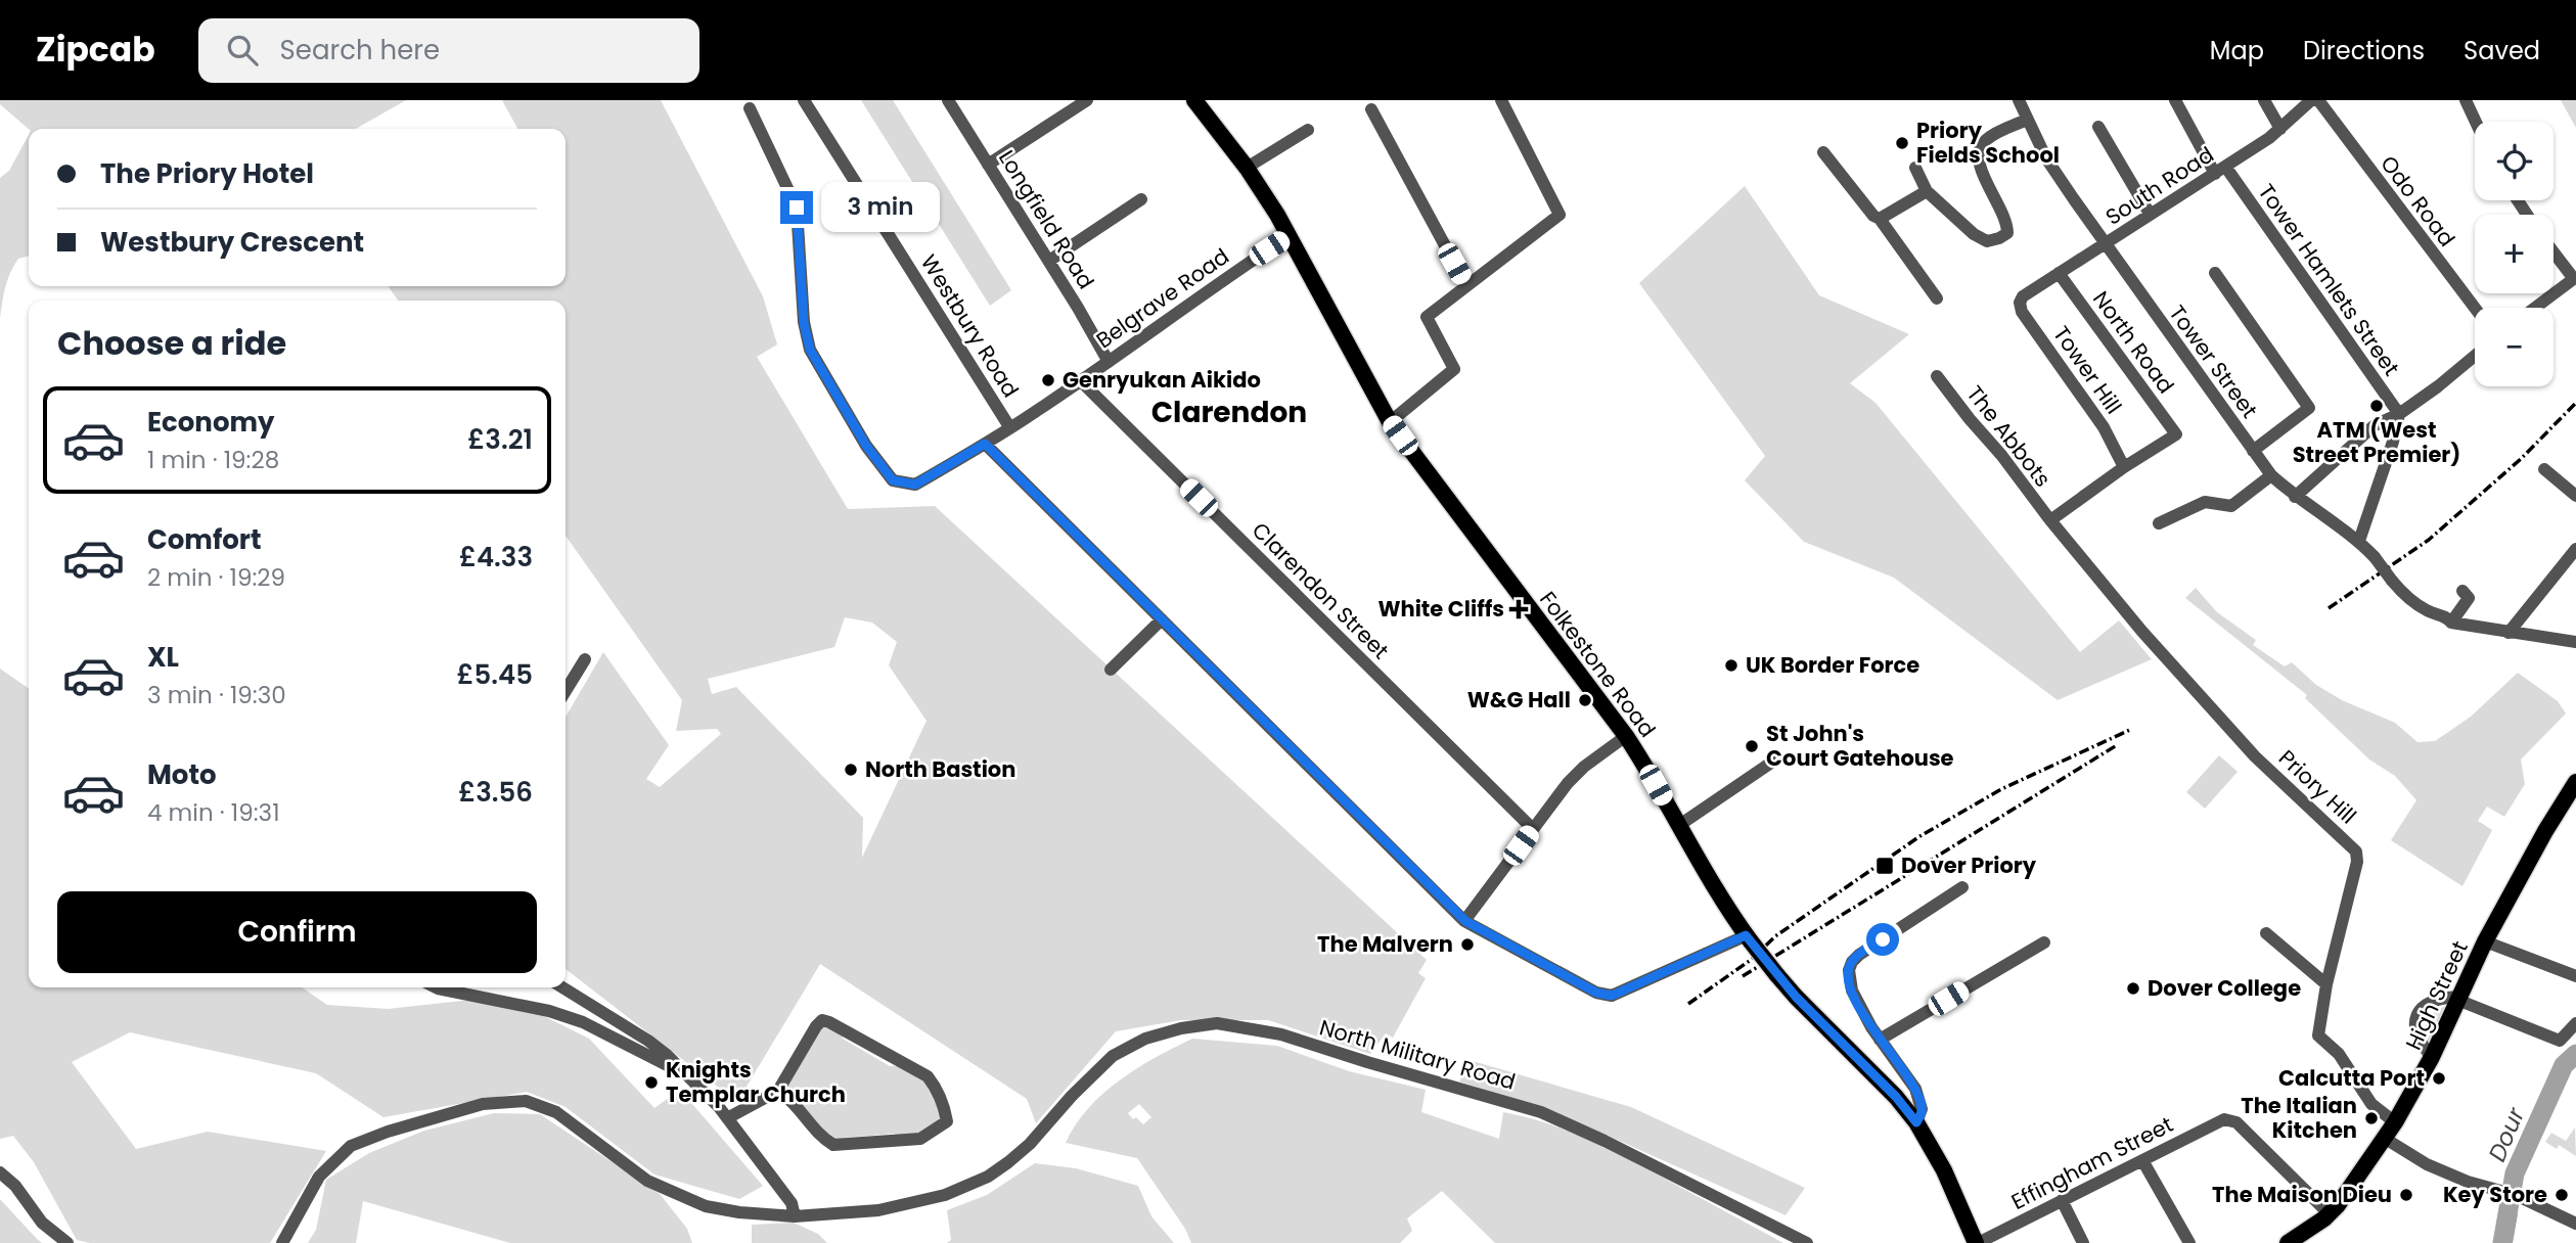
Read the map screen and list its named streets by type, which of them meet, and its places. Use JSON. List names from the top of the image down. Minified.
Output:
{"streets":{"main road":["Folkestone Road","High Street"],"street":["South Road","Odo Road","Longfield Road","Tower Hamlets Street","Belgrave Road","Westbury Road","North Road","Tower Street","Tower Hill","The Abbots","Clarendon Street","Priory Hill","North Military Road","Effingham Street"]},"crossings":[["South Road","Tower Hamlets Street"],["South Road","North Road"],["South Road","Tower Street"],["South Road","Tower Hill"],["Longfield Road","Belgrave Road"],["Belgrave Road","Westbury Road"],["Belgrave Road","Clarendon Street"],["Belgrave Road","Folkestone Road"],["North Road","Tower Hill"],["The Abbots","Priory Hill"],["Folkestone Road","Effingham Street"],["Priory Hill","High Street"],["High Street","Effingham Street"]],"districts":["Clarendon"],"water":["Dour"],"places":{"other":["Priory Fields School","Genryukan Aikido","ATM (West Street Premier)","UK Border Force","W&G Hall","St John's Court Gatehouse","North Bastion","The Malvern","Dover College","Calcutta Port","Knights Templar Church","The Italian Kitchen","The Maison Dieu","Key Store"],"health":["White Cliffs"],"transit":["Dover Priory"]},"page":{"header":"Zipcab","search":"Search here","nav":["Map","Directions","Saved"],"map_buttons":["+","−"],"banner":["The Priory Hotel","Westbury Crescent"],"bubble":"3 min","heading":"Choose a ride","list":[{"name":"Economy","note":"1 min · 19:28","value":"£3.21"},{"name":"Comfort","note":"2 min · 19:29","value":"£4.33"},{"name":"XL","note":"3 min · 19:30","value":"£5.45"},{"name":"Moto","note":"4 min · 19:31","value":"£3.56"}],"buttons":"Confirm"}}
